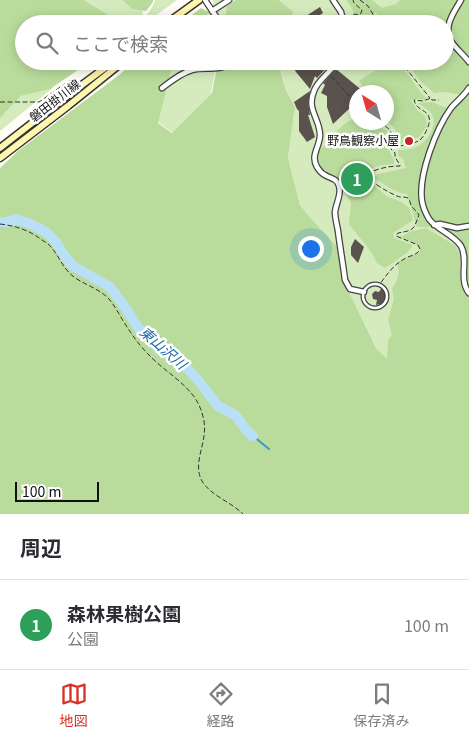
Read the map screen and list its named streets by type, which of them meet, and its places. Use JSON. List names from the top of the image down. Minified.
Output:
{"streets":{"main road":["磐田掛川線"]},"water":["東山沢川"],"places":["野鳥観察小屋"],"scale_bar":"100 m","north":"top left","page":{"search":"ここで検索","pins":"1","scale":"100 m","heading":"周辺","list":[{"mark":"1","name":"森林果樹公園","note":"公園","value":"100 m"}],"nav":["地図","経路","保存済み"]}}
